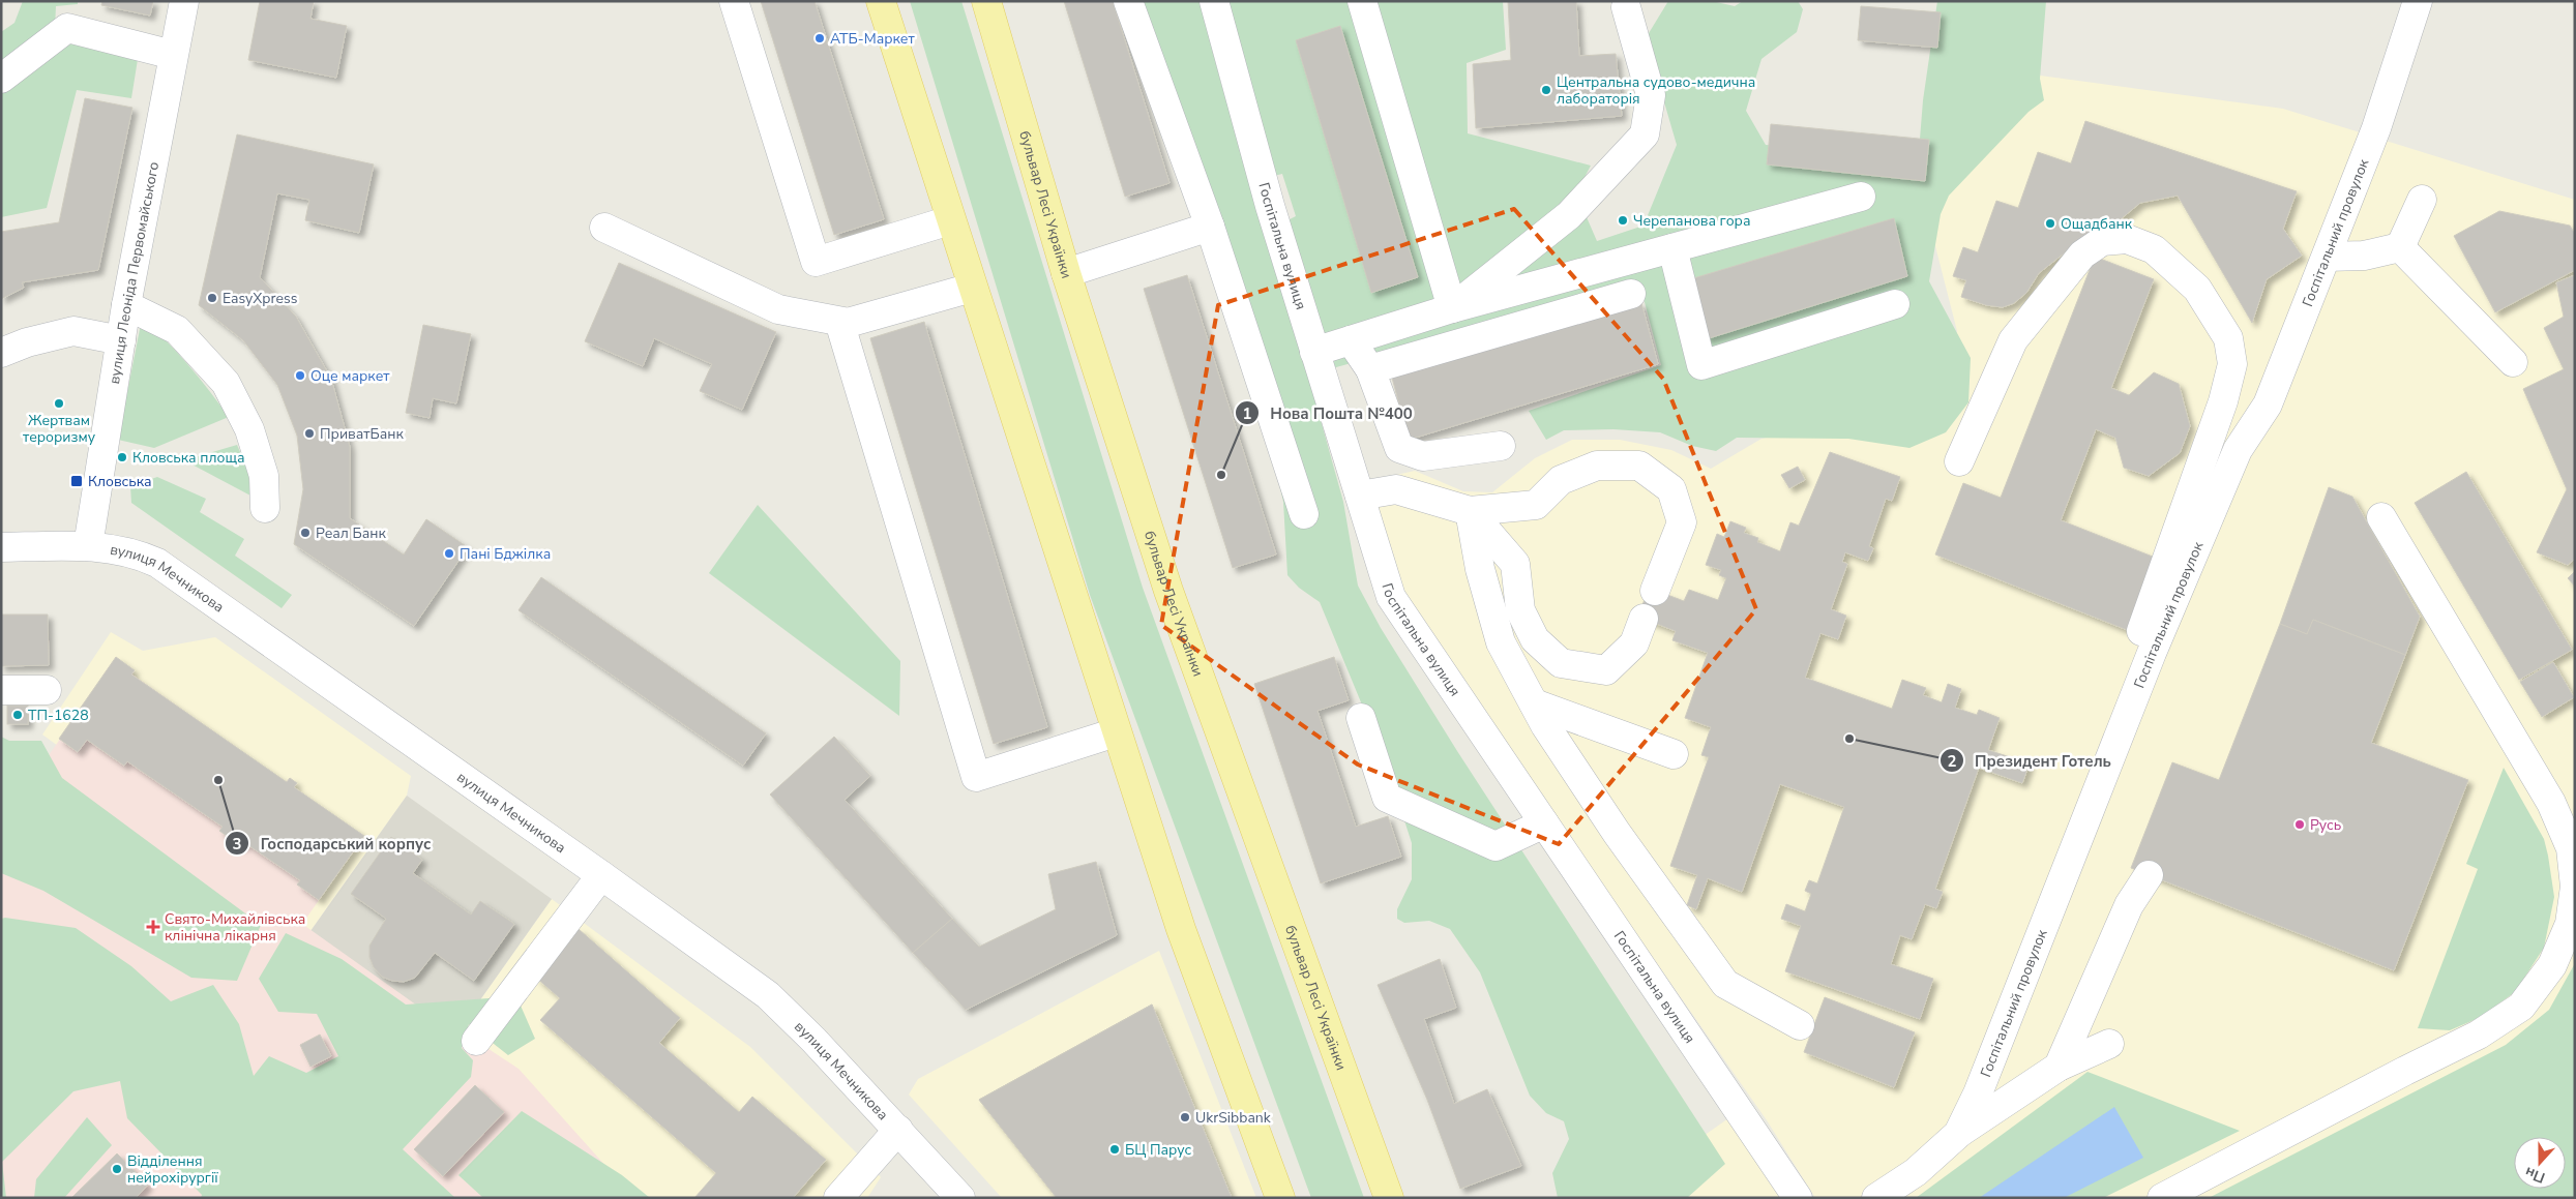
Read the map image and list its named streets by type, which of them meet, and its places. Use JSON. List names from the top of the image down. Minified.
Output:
{"streets":{"main road":["бульвар Лесі Українки"],"street":["Госпітальний провулок","Госпітальна вулиця","вулиця Леоніда Первомайського","вулиця Мечникова"]},"crossings":[["вулиця Леоніда Первомайського","вулиця Мечникова"]],"places":{"other":["АТБ-Маркет","Центральна судово-медична лабораторія","Черепанова гора","Ощадбанк","EasyXpress","Оце маркет","Жертвам тероризму","ПриватБанк","Кловська площа","Нова Пошта №400","Реал Банк","Пані Бджілка","ТП-1628","Президент Готель","Господарський корпус","Русь","UkrSibbank","БЦ Парус","Відділення нейрохірургії"],"transit":["Кловська"],"health":["Свято-Михайлівська клінічна лікарня"]},"north":"bottom"}
